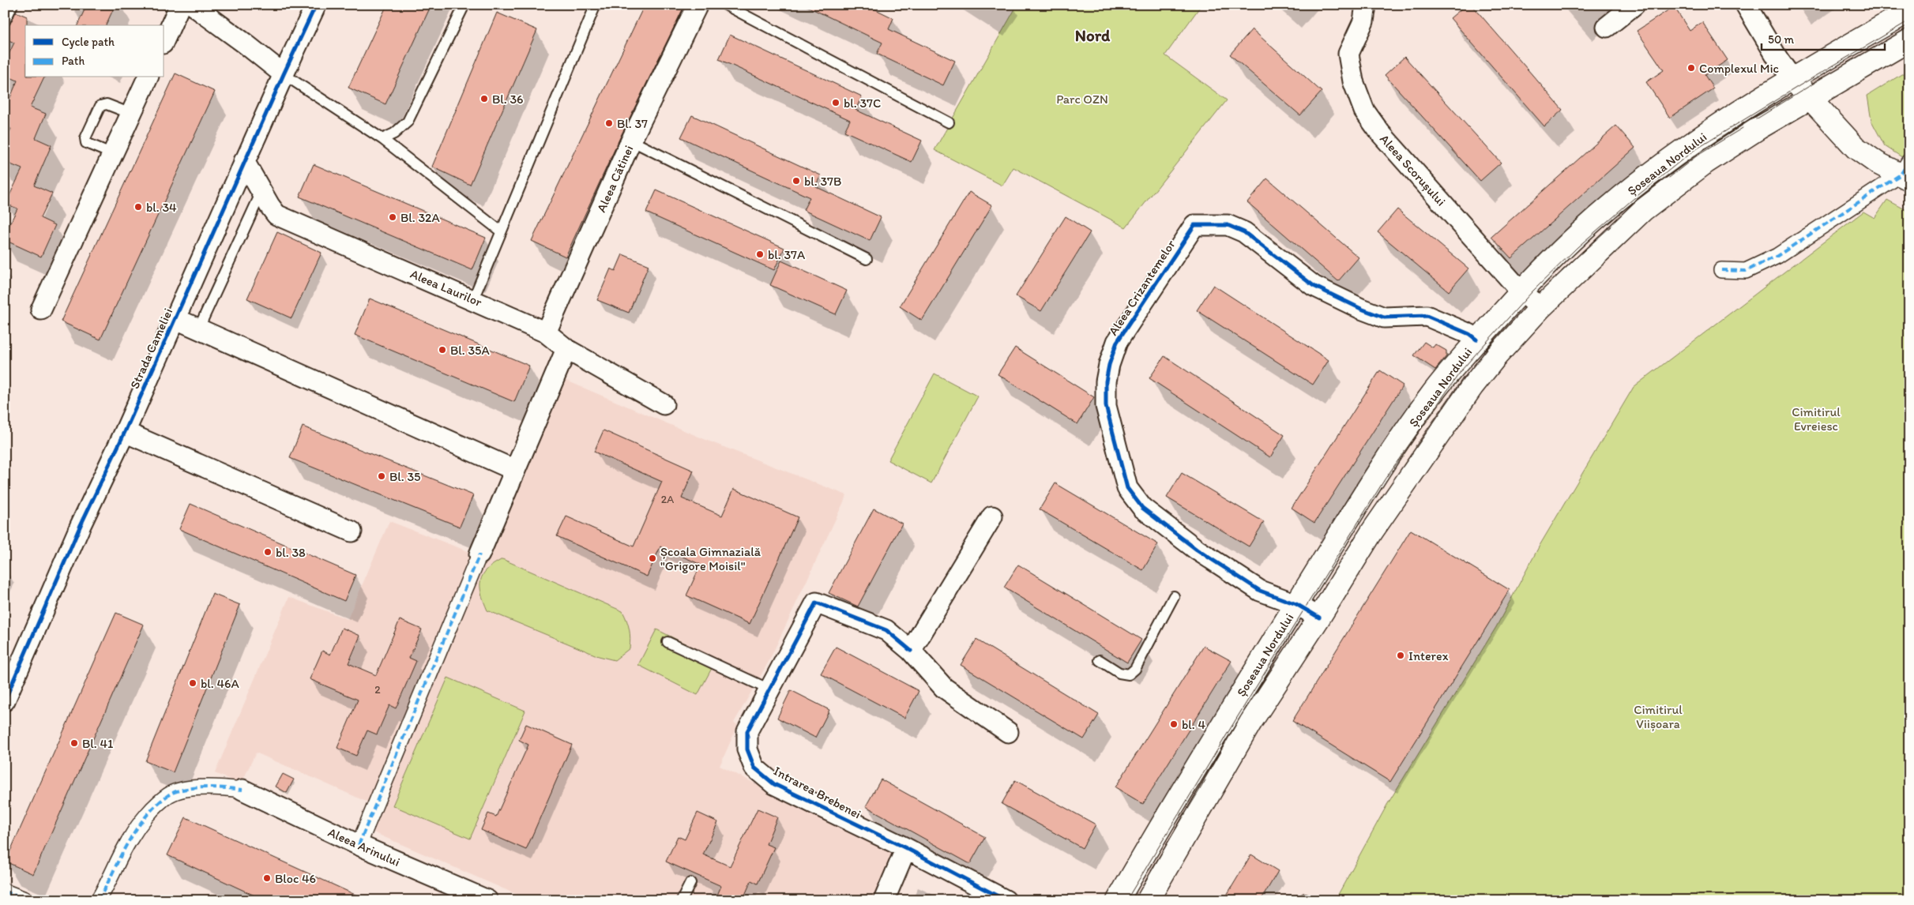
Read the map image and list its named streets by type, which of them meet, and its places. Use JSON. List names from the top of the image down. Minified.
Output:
{"streets":{"main road":["Șoseaua Nordului"],"street":["Aleea Scorușului","Aleea Cătinei","Aleea Laurilor","Aleea Crizantemelor","Strada Cameliei","Intrarea Brebenei","Aleea Arinului"]},"crossings":[["Șoseaua Nordului","Aleea Scorușului"],["Șoseaua Nordului","Aleea Crizantemelor"],["Aleea Cătinei","Aleea Laurilor"],["Aleea Laurilor","Strada Cameliei"]],"districts":["Nord"],"parks":["Parc OZN","Cimitirul Evreiesc","Cimitirul Viișoara"],"places":["Complexul Mic","Bl. 36","bl. 37C","Bl. 37","bl. 37B","bl. 34","Bl. 32A","bl. 37A","Bl. 35A","Bl. 35","bl. 38","Școala Gimnazială \"Grigore Moisil\"","Interex","bl. 46A","bl. 4","Bl. 41","Bloc 46"],"house_numbers":["2A","2"],"legend":["Cycle path","Path"],"scale_bar":"50 m"}
